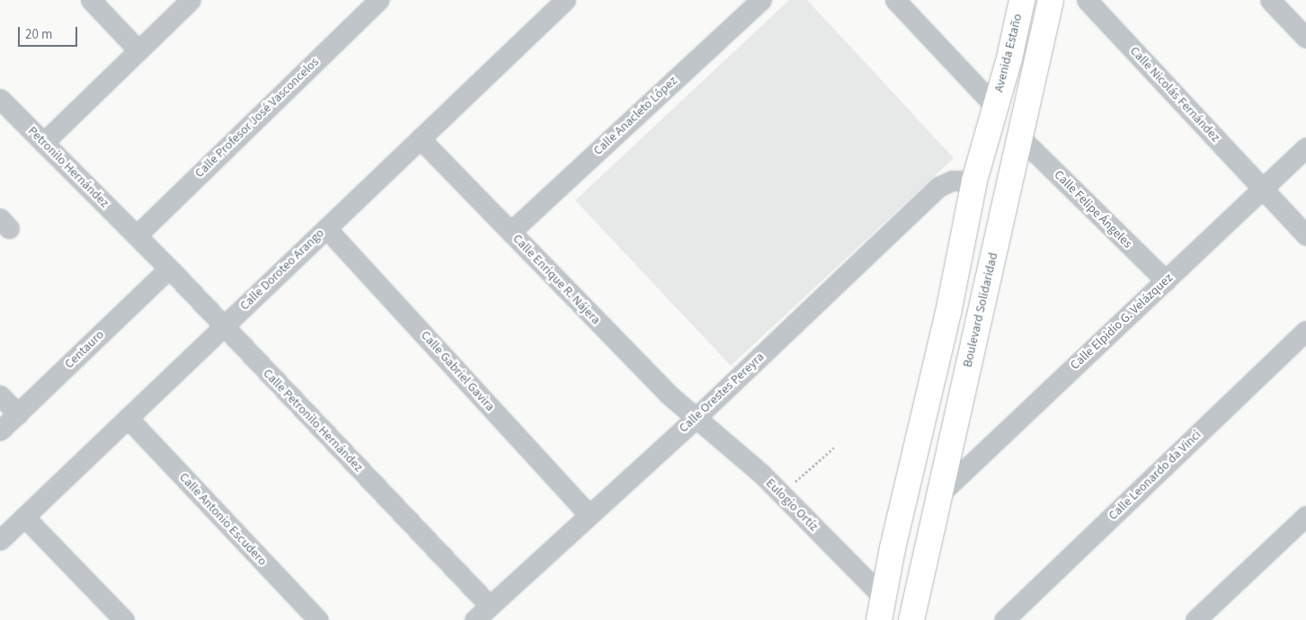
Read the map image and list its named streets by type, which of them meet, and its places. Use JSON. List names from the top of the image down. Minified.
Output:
{"streets":{"main road":["Avenida Estaño","Boulevard Solidaridad"],"street":["Calle Nicolás Fernández","Calle Anacleto López","Calle Profesor José Vasconcelos","Petronilo Hernández","Calle Felipe Ángeles","Calle Doroteo Arango","Calle Enrique R. Nájera","Calle Elpidio G. Velázquez","Centauro","Calle Gabriel Gavira","Calle Orestes Pereyra","Calle Petronilo Hernández","Calle Leonardo da Vinci","Eulogio Ortíz","Calle Antonio Escudero"]},"crossings":[["Calle Nicolás Fernández","Calle Elpidio G. Velázquez"],["Calle Anacleto López","Calle Enrique R. Nájera"],["Calle Profesor José Vasconcelos","Petronilo Hernández"],["Calle Profesor José Vasconcelos","Calle Petronilo Hernández"],["Petronilo Hernández","Calle Petronilo Hernández"],["Calle Felipe Ángeles","Boulevard Solidaridad"],["Calle Felipe Ángeles","Calle Elpidio G. Velázquez"],["Calle Doroteo Arango","Calle Enrique R. Nájera"],["Calle Doroteo Arango","Calle Gabriel Gavira"],["Calle Doroteo Arango","Calle Petronilo Hernández"],["Calle Doroteo Arango","Calle Antonio Escudero"],["Calle Enrique R. Nájera","Calle Orestes Pereyra"],["Calle Enrique R. Nájera","Eulogio Ortíz"],["Boulevard Solidaridad","Calle Elpidio G. Velázquez"],["Centauro","Calle Petronilo Hernández"],["Calle Gabriel Gavira","Calle Orestes Pereyra"],["Calle Orestes Pereyra","Calle Petronilo Hernández"],["Calle Orestes Pereyra","Eulogio Ortíz"]],"scale_bar":"20 m"}
